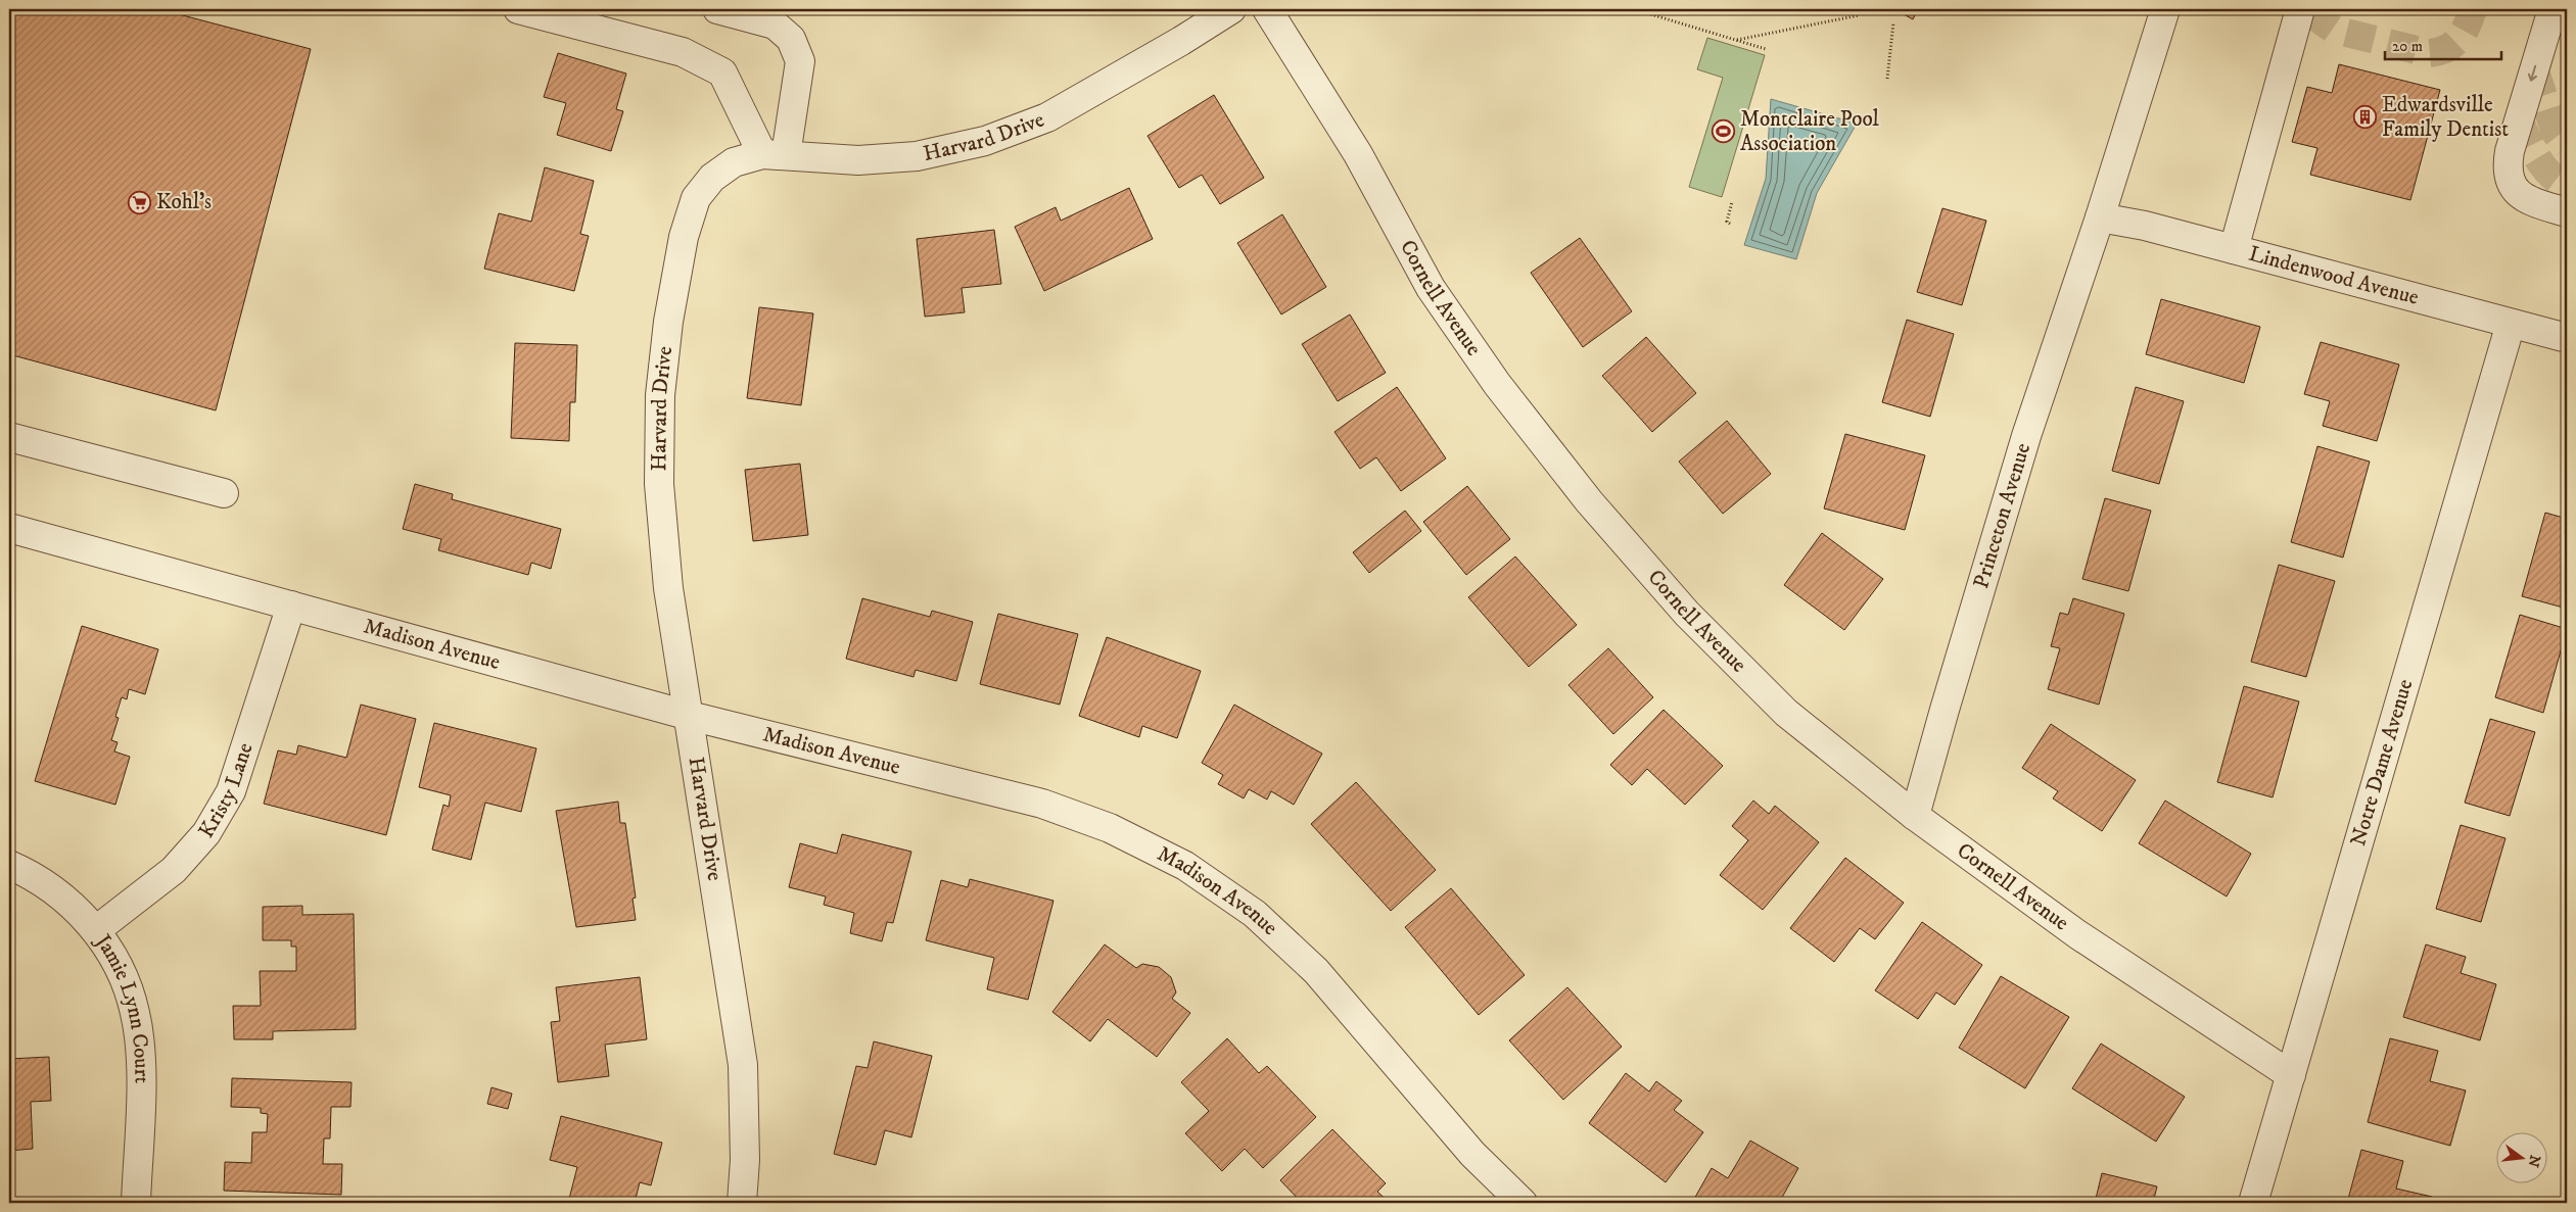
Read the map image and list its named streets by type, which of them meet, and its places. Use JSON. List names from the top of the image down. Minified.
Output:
{"streets":{"street":["Harvard Drive","Lindenwood Avenue","Cornell Avenue","Princeton Avenue","Madison Avenue","Notre Dame Avenue","Kristy Lane","Jamie Lynn Court"]},"crossings":[["Harvard Drive","Madison Avenue"],["Lindenwood Avenue","Princeton Avenue"],["Lindenwood Avenue","Notre Dame Avenue"],["Cornell Avenue","Princeton Avenue"],["Cornell Avenue","Notre Dame Avenue"],["Madison Avenue","Kristy Lane"],["Kristy Lane","Jamie Lynn Court"]],"places":{"building":["Edwardsville Family Dentist"],"sports":["Montclaire Pool Association"],"supermarket":["Kohl's"]},"scale_bar":"20 m","north":"right"}
